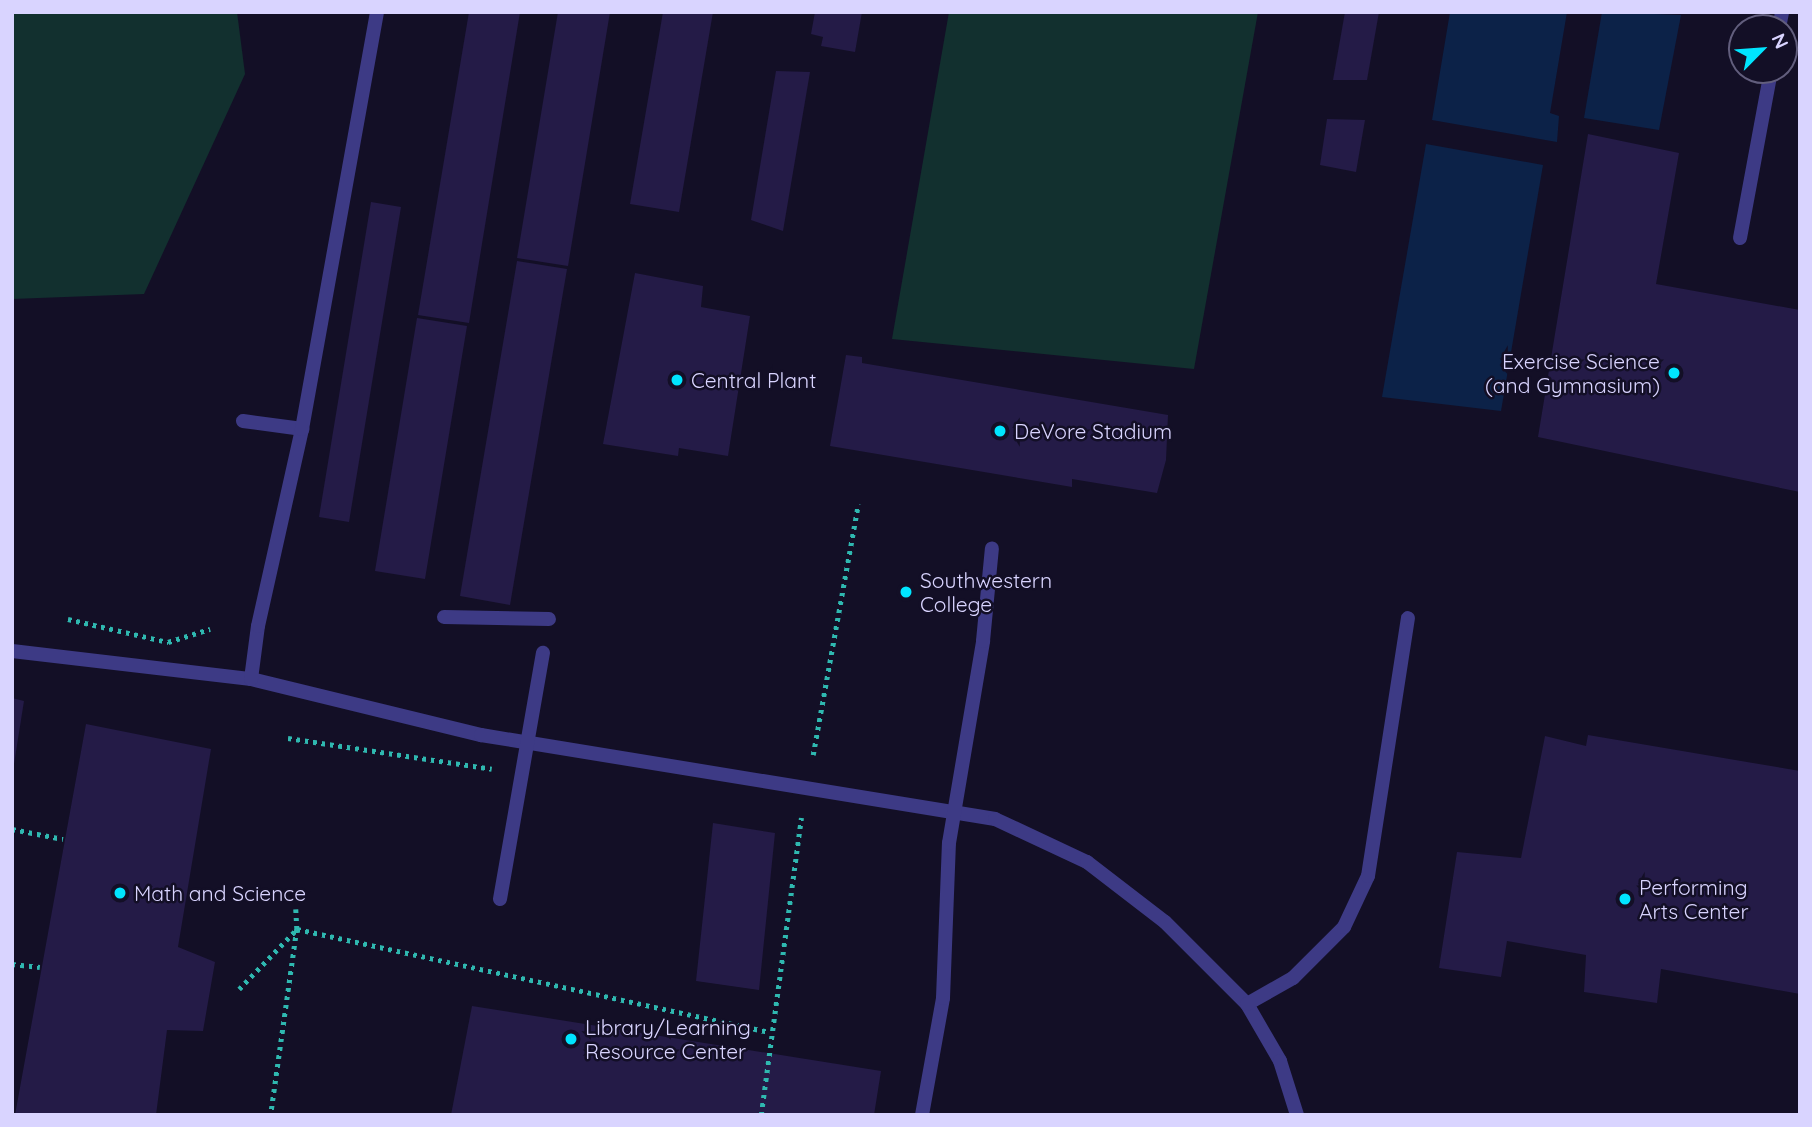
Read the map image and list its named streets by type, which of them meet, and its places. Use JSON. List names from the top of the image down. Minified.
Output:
{"places":["Exercise Science (and Gymnasium)","Central Plant","DeVore Stadium","Southwestern College","Math and Science","Performing Arts Center","Library/Learning Resource Center"],"north":"top right"}
